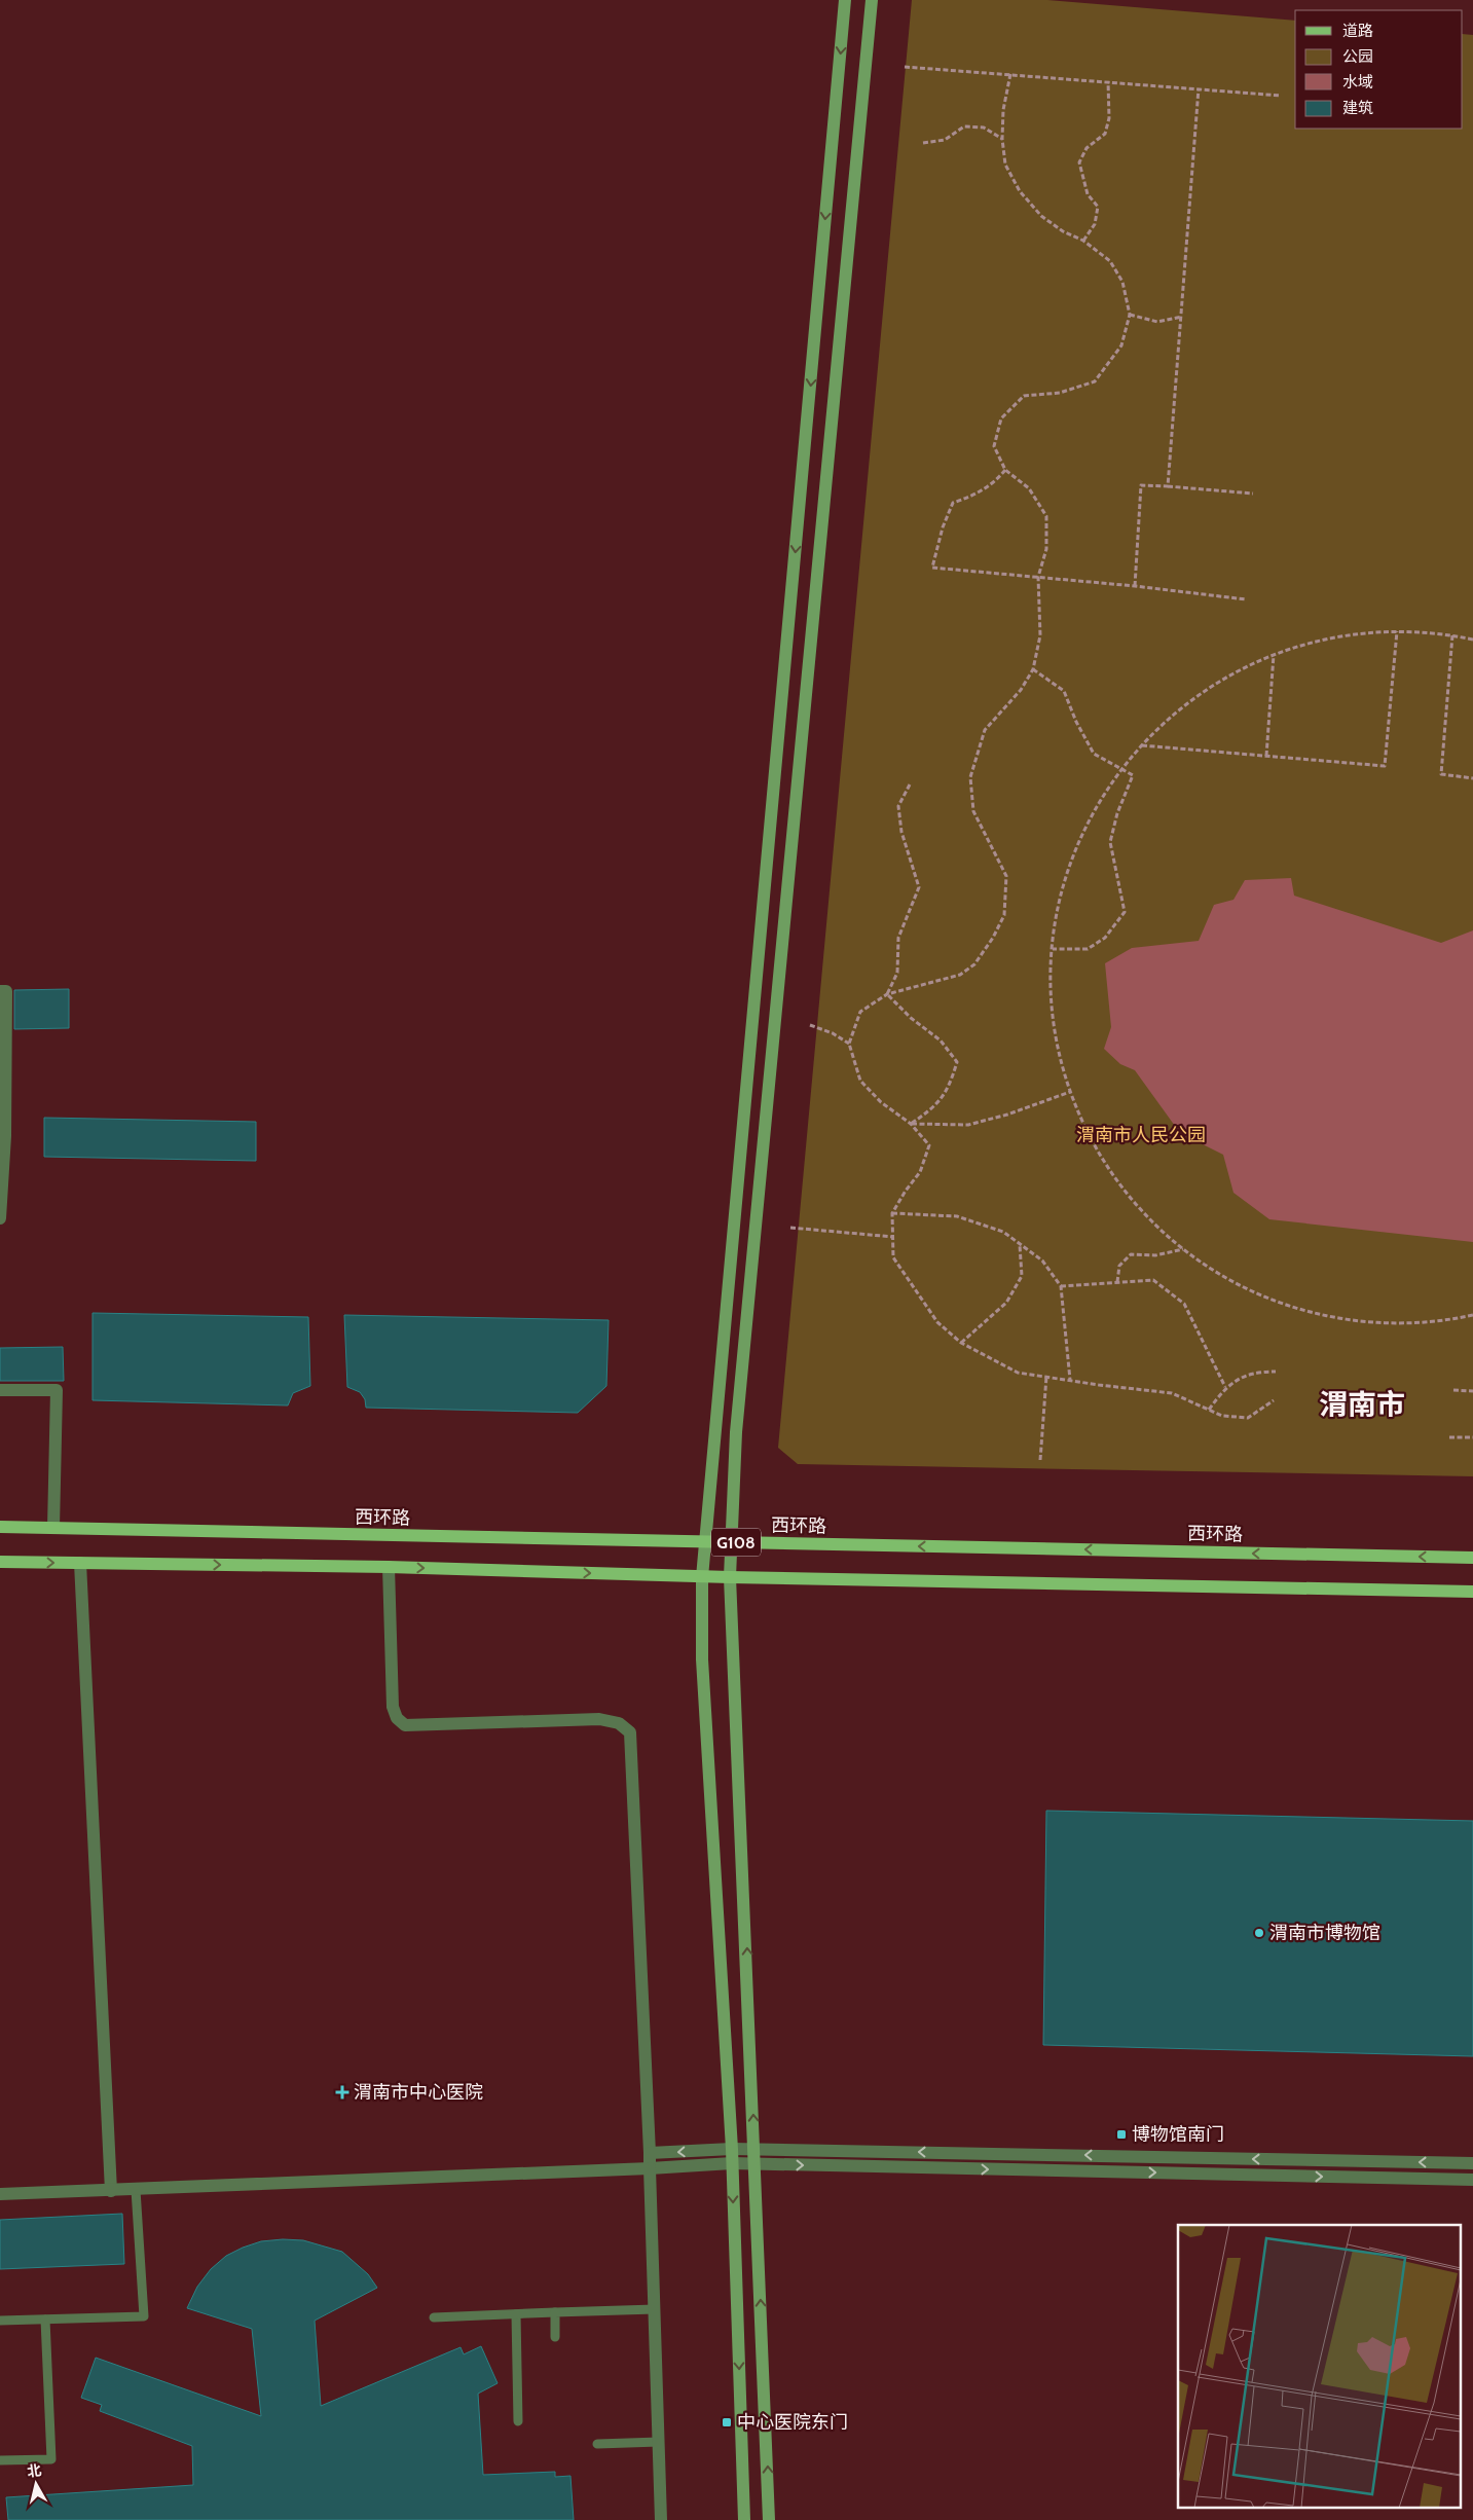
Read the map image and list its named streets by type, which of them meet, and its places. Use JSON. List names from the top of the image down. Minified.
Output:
{"streets":{"main road":["西环路","G108"]},"districts":["渭南市"],"parks":["渭南市人民公园"],"places":{"other":["渭南市博物馆"],"health":["渭南市中心医院"],"transit":["博物馆南门","中心医院东门"]},"legend":["道路","公园","水域","建筑"],"north":"top"}
